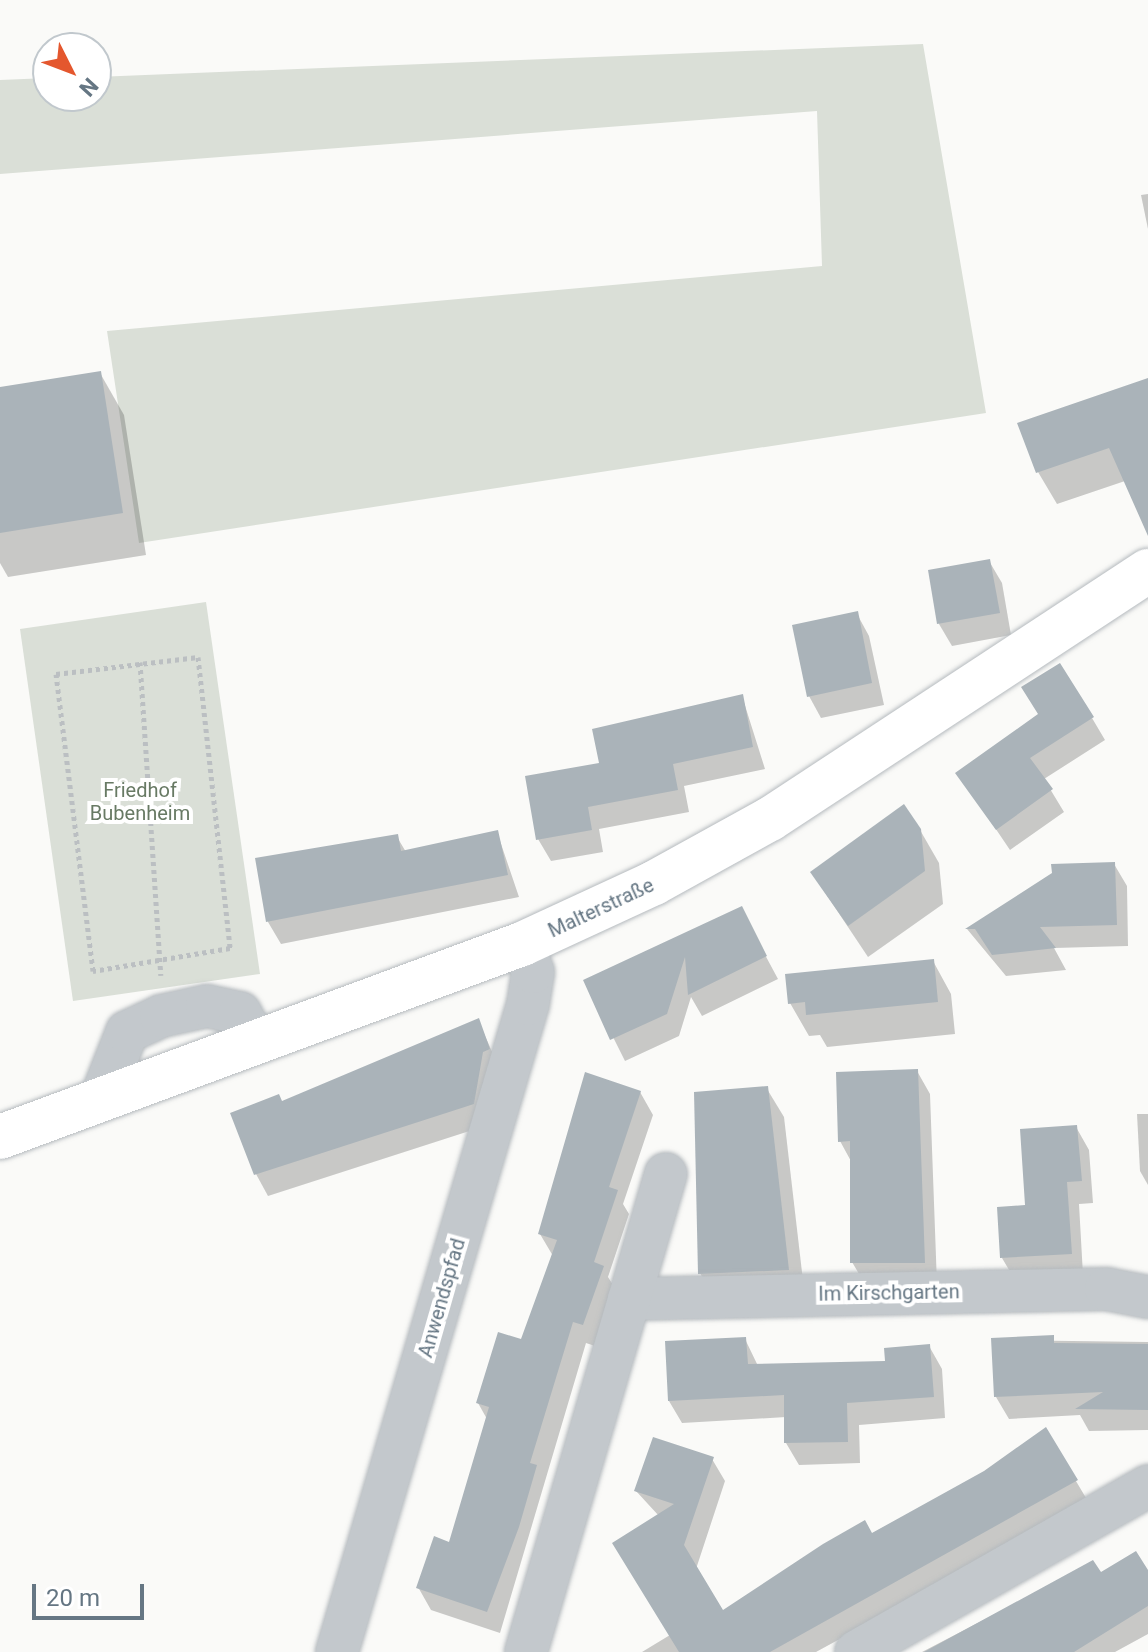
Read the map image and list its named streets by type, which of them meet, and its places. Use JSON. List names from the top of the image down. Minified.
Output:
{"streets":{"main road":["Malterstraße"],"street":["Im Kirschgarten","Anwendspfad"]},"crossings":[["Malterstraße","Anwendspfad"]],"parks":["Friedhof Bubenheim"],"scale_bar":"20 m","north":"bottom right"}
